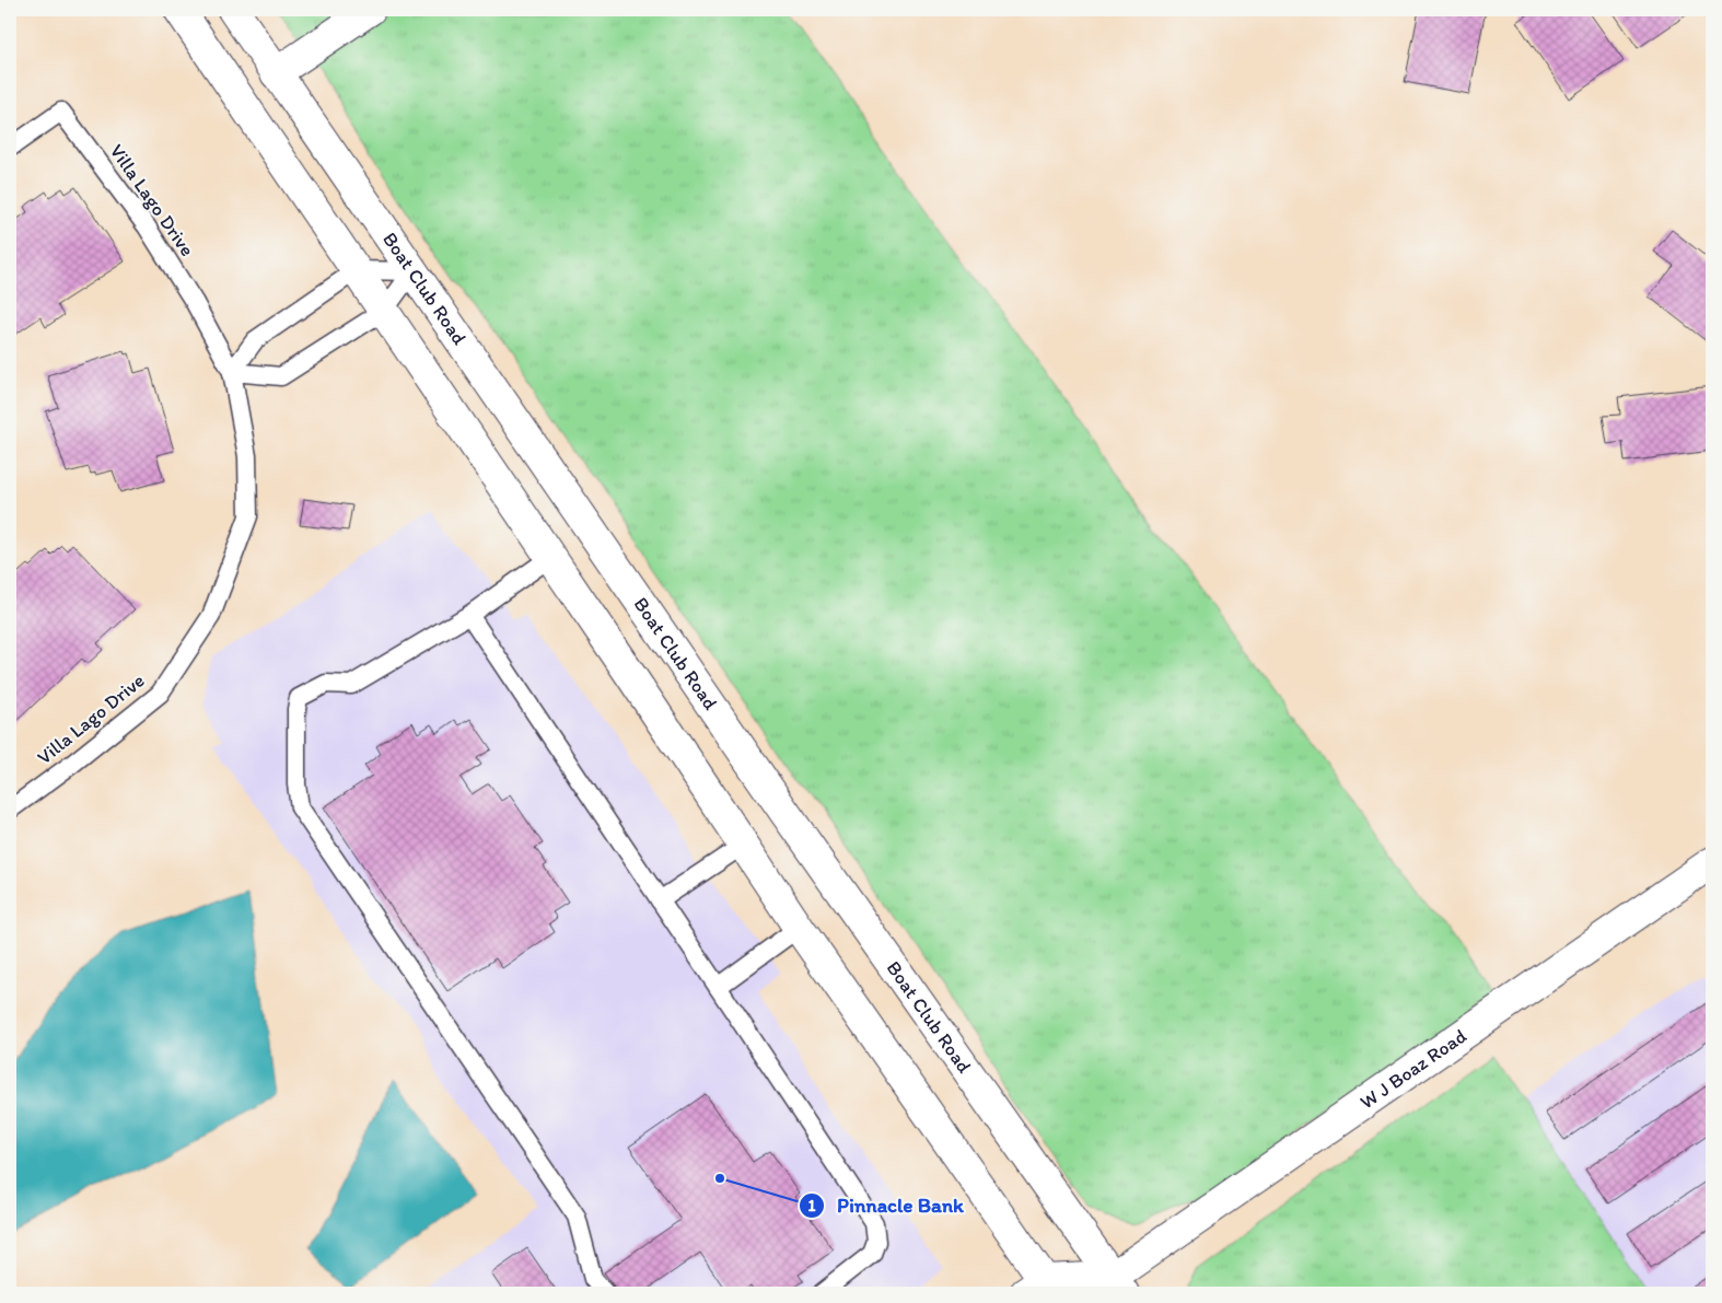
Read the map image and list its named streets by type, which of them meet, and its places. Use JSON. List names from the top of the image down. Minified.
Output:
{"streets":{"main road":["Boat Club Road","W J Boaz Road"],"lane":["Villa Lago Drive"]},"crossings":[["Boat Club Road","W J Boaz Road"]],"places":["Pinnacle Bank"]}
